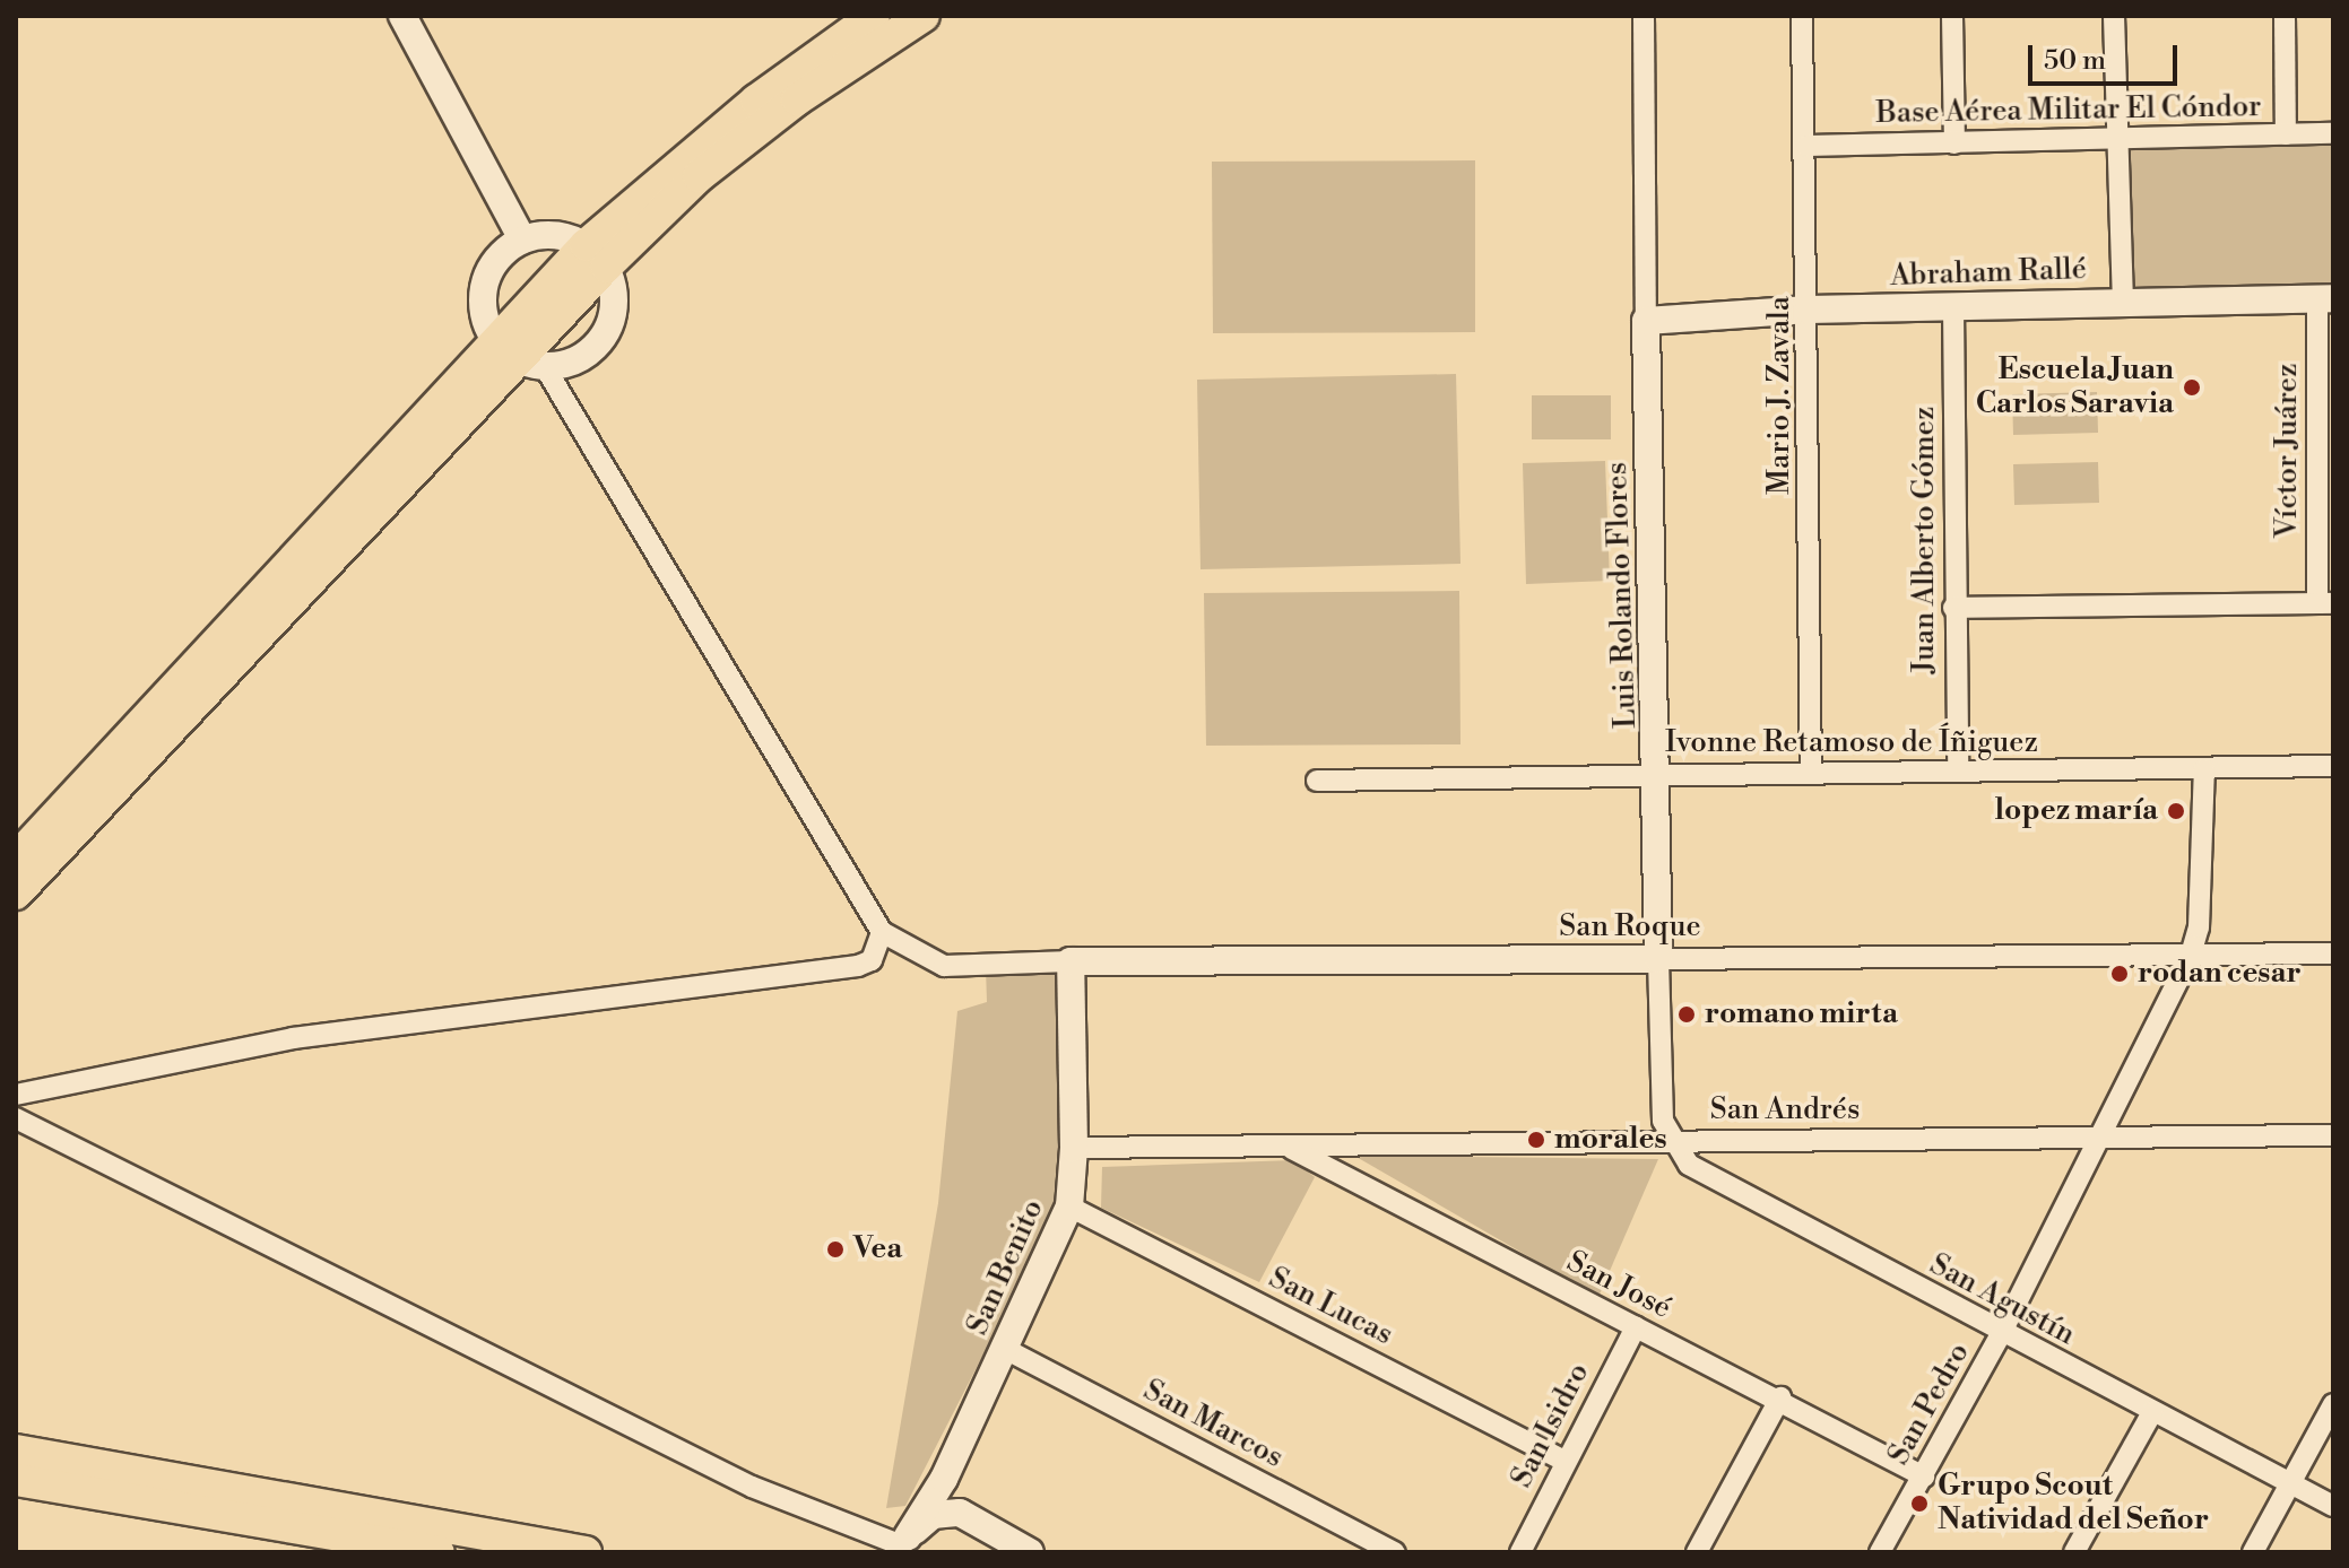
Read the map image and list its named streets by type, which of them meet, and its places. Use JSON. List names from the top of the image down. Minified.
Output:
{"streets":{"street":["Base Aérea Militar El Cóndor","Abraham Rallé","Mario J. Zavala","Víctor Juárez","Juan Alberto Gómez","Luis Rolando Flores","Ivonne Retamoso de Íñiguez","San Roque","San Andrés","San Benito","San José","San Agustín","San Lucas","San Pedro","San Marcos","San Isidro"]},"crossings":[["Base Aérea Militar El Cóndor","Mario J. Zavala"],["Abraham Rallé","Mario J. Zavala"],["Abraham Rallé","Víctor Juárez"],["Abraham Rallé","Juan Alberto Gómez"],["Abraham Rallé","Luis Rolando Flores"],["Mario J. Zavala","Ivonne Retamoso de Íñiguez"],["Juan Alberto Gómez","Ivonne Retamoso de Íñiguez"],["Luis Rolando Flores","Ivonne Retamoso de Íñiguez"],["Luis Rolando Flores","San Roque"],["Luis Rolando Flores","San Andrés"],["Luis Rolando Flores","San Agustín"],["Ivonne Retamoso de Íñiguez","San Pedro"],["San Roque","San Benito"],["San Roque","San Pedro"],["San Andrés","San Benito"],["San Andrés","San José"],["San Andrés","San Pedro"],["San Benito","San Lucas"],["San Benito","San Marcos"],["San José","San Pedro"],["San José","San Isidro"],["San Agustín","San Pedro"],["San Lucas","San Isidro"]],"places":["Escuela Juan Carlos Saravia","lopez maría","rodan cesar","romano mirta","morales","Vea","Grupo Scout Natividad del Señor"],"scale_bar":"50 m"}
